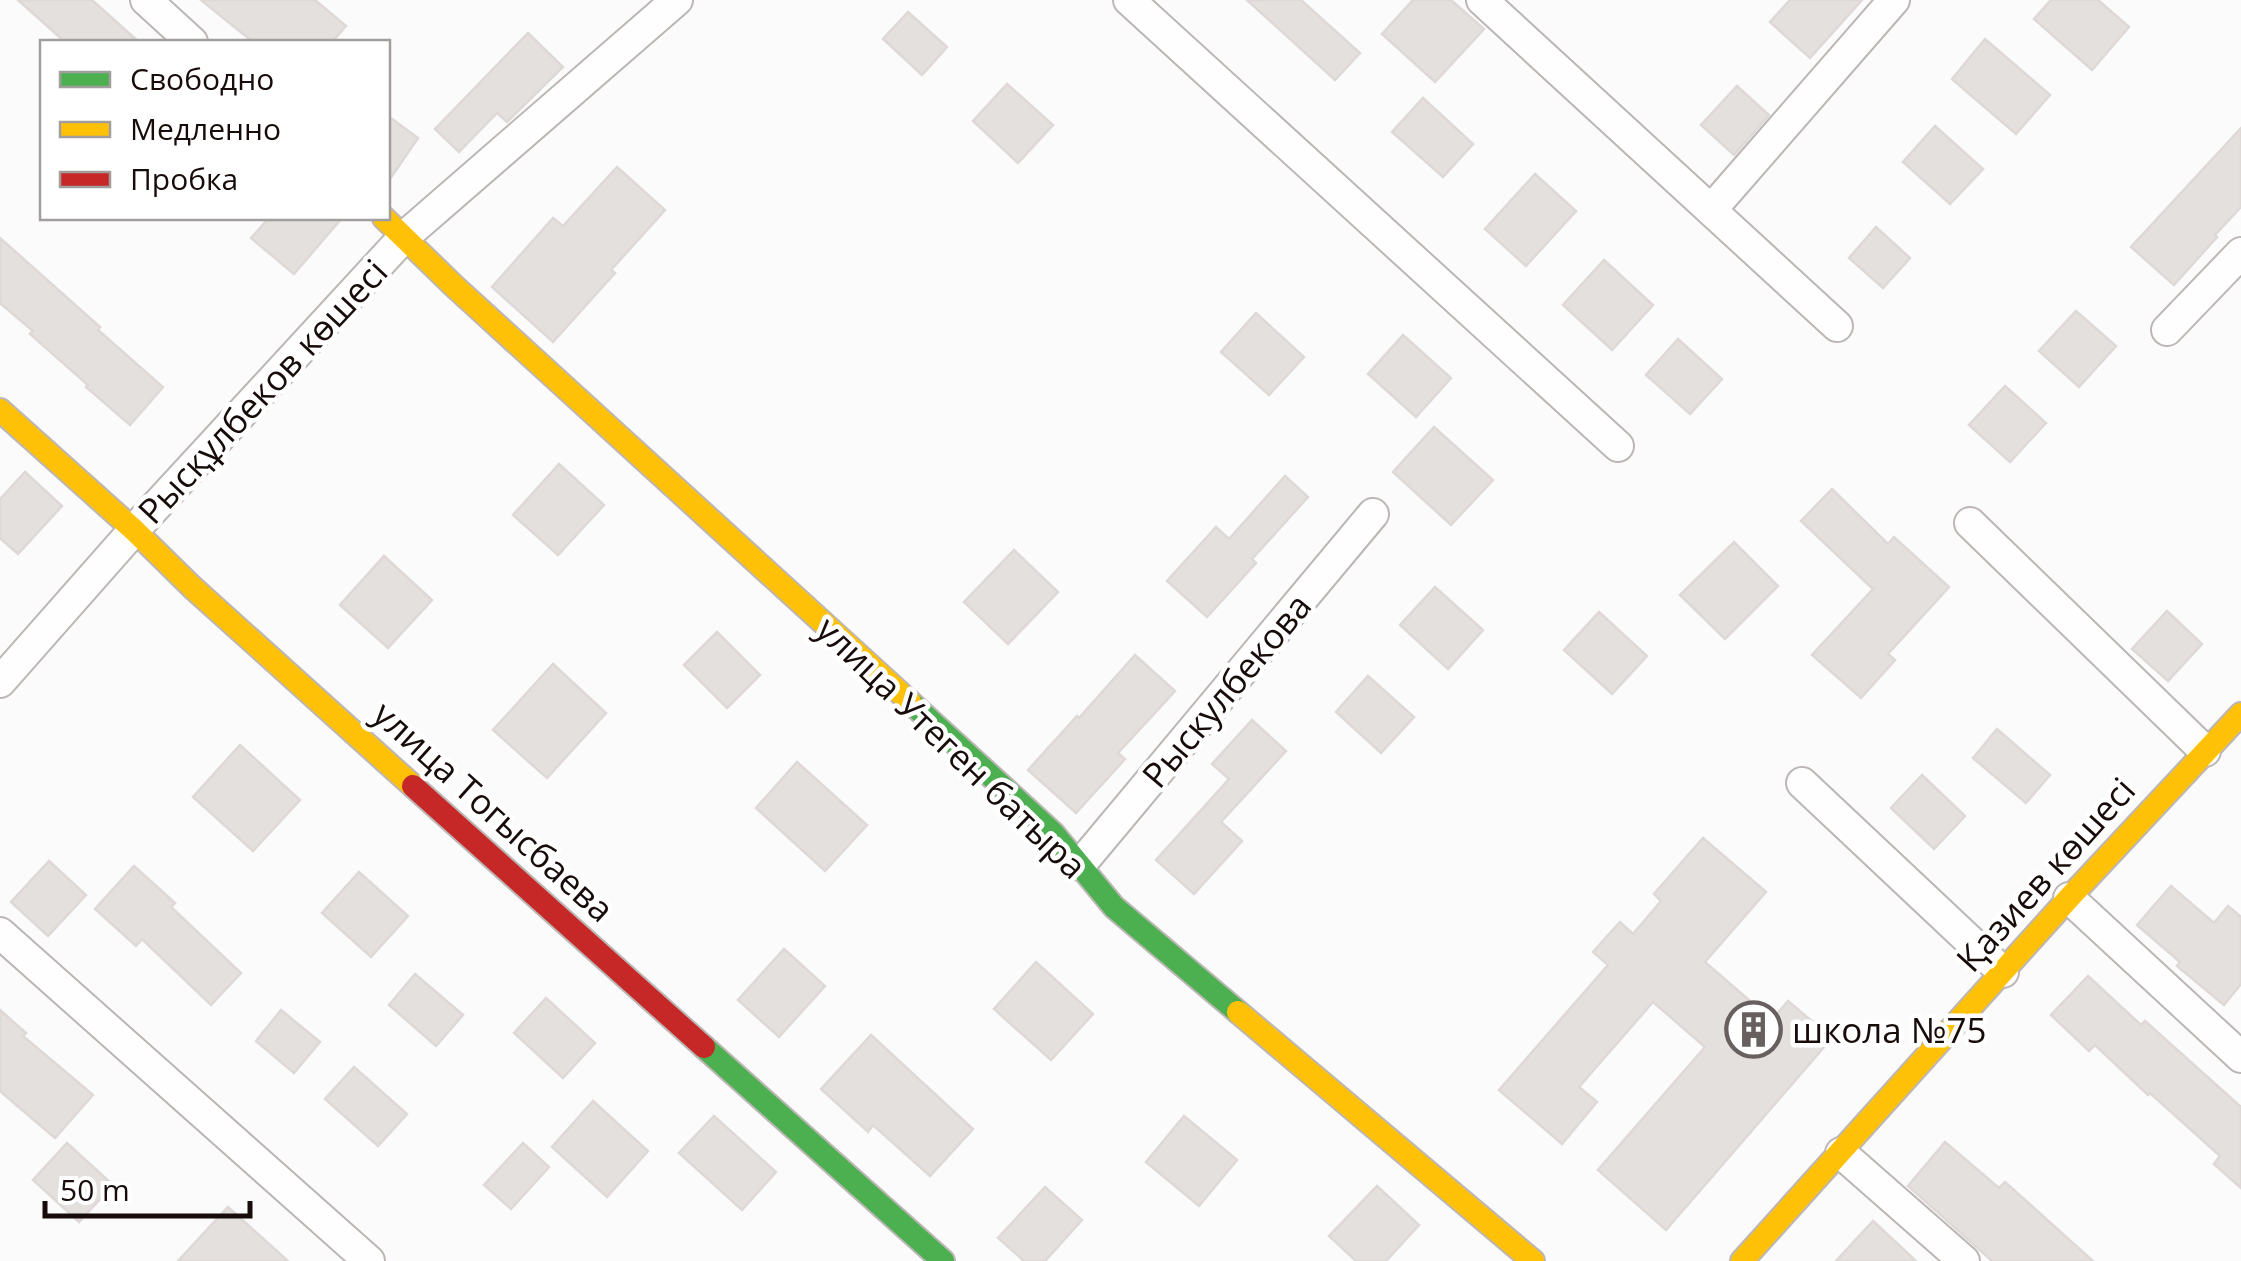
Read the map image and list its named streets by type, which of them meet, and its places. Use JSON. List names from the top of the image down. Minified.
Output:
{"streets":{"street":["Рысқұлбеков көшесі","Рыскулбекова","улица Утеген батыра","улица Тогысбаева","Қазиев көшесі"]},"crossings":[["Рысқұлбеков көшесі","улица Утеген батыра"],["Рысқұлбеков көшесі","улица Тогысбаева"],["Рыскулбекова","улица Утеген батыра"]],"places":{"building":["школа №75"]},"legend":["Свободно","Медленно","Пробка"],"scale_bar":"50 m"}
